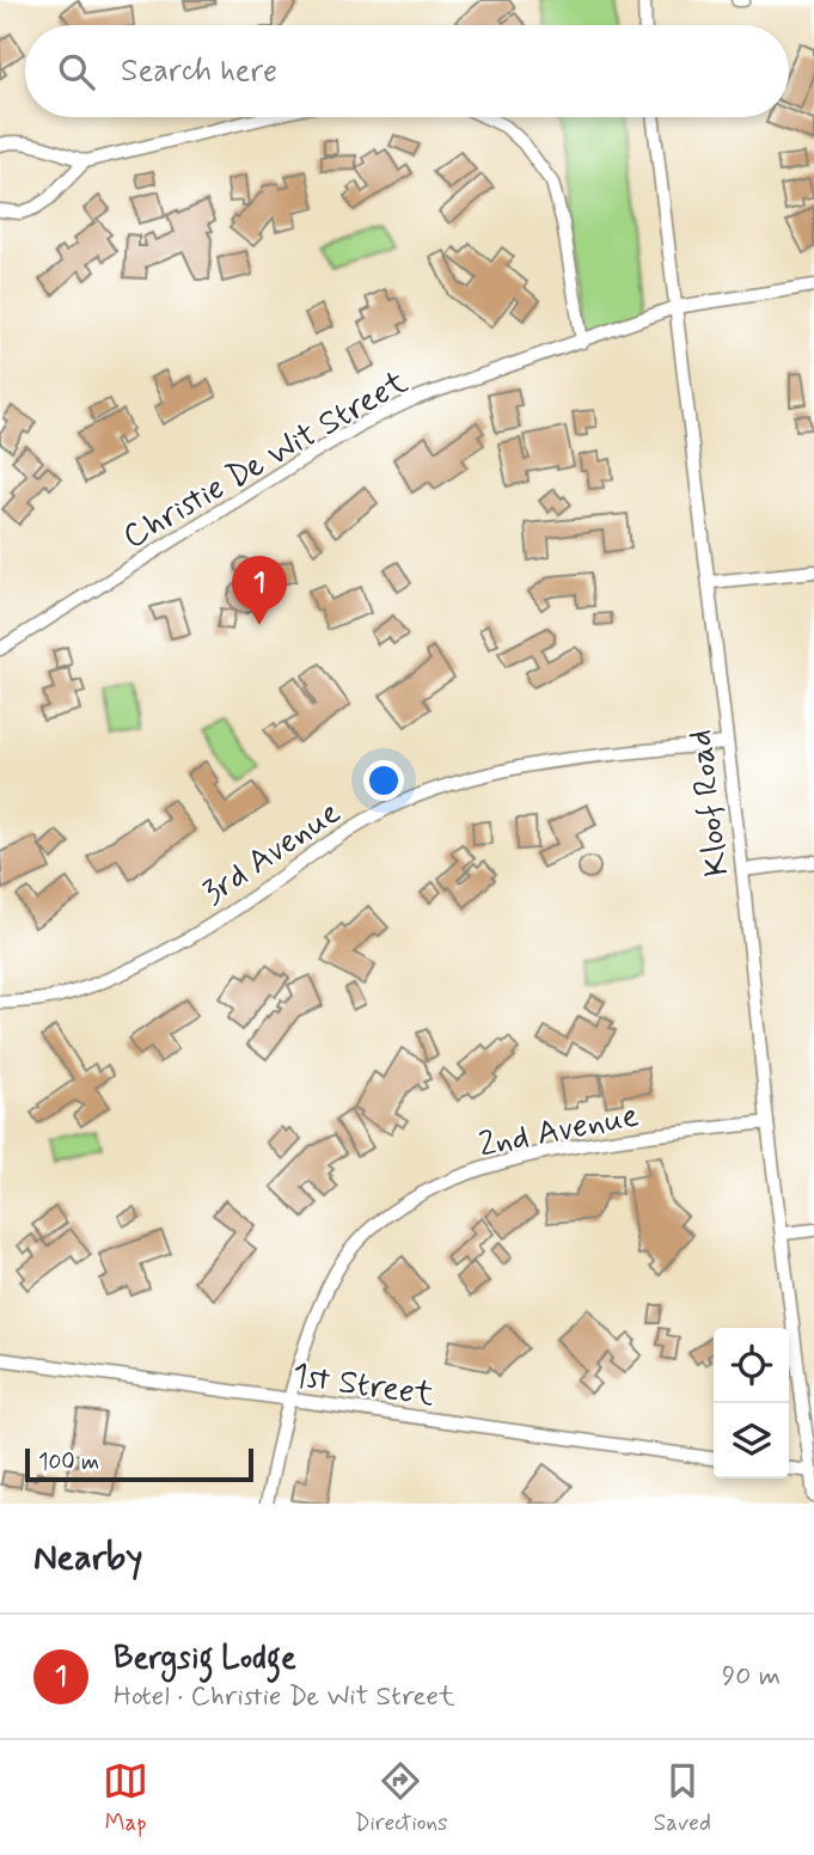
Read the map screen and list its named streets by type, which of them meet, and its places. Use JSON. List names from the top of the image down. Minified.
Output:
{"streets":{"street":["Christie De Wit Street","Kloof Road","3rd Avenue","2nd Avenue","1st Street"]},"crossings":[["Christie De Wit Street","Kloof Road"],["Kloof Road","3rd Avenue"],["Kloof Road","2nd Avenue"],["2nd Avenue","1st Street"]],"scale_bar":"100 m","page":{"search":"Search here","pins":"1","scale":"100 m","heading":"Nearby","list":[{"mark":"1","name":"Bergsig Lodge","note":"Hotel · Christie De Wit Street","value":"90 m"}],"nav":["Map","Directions","Saved"]}}
